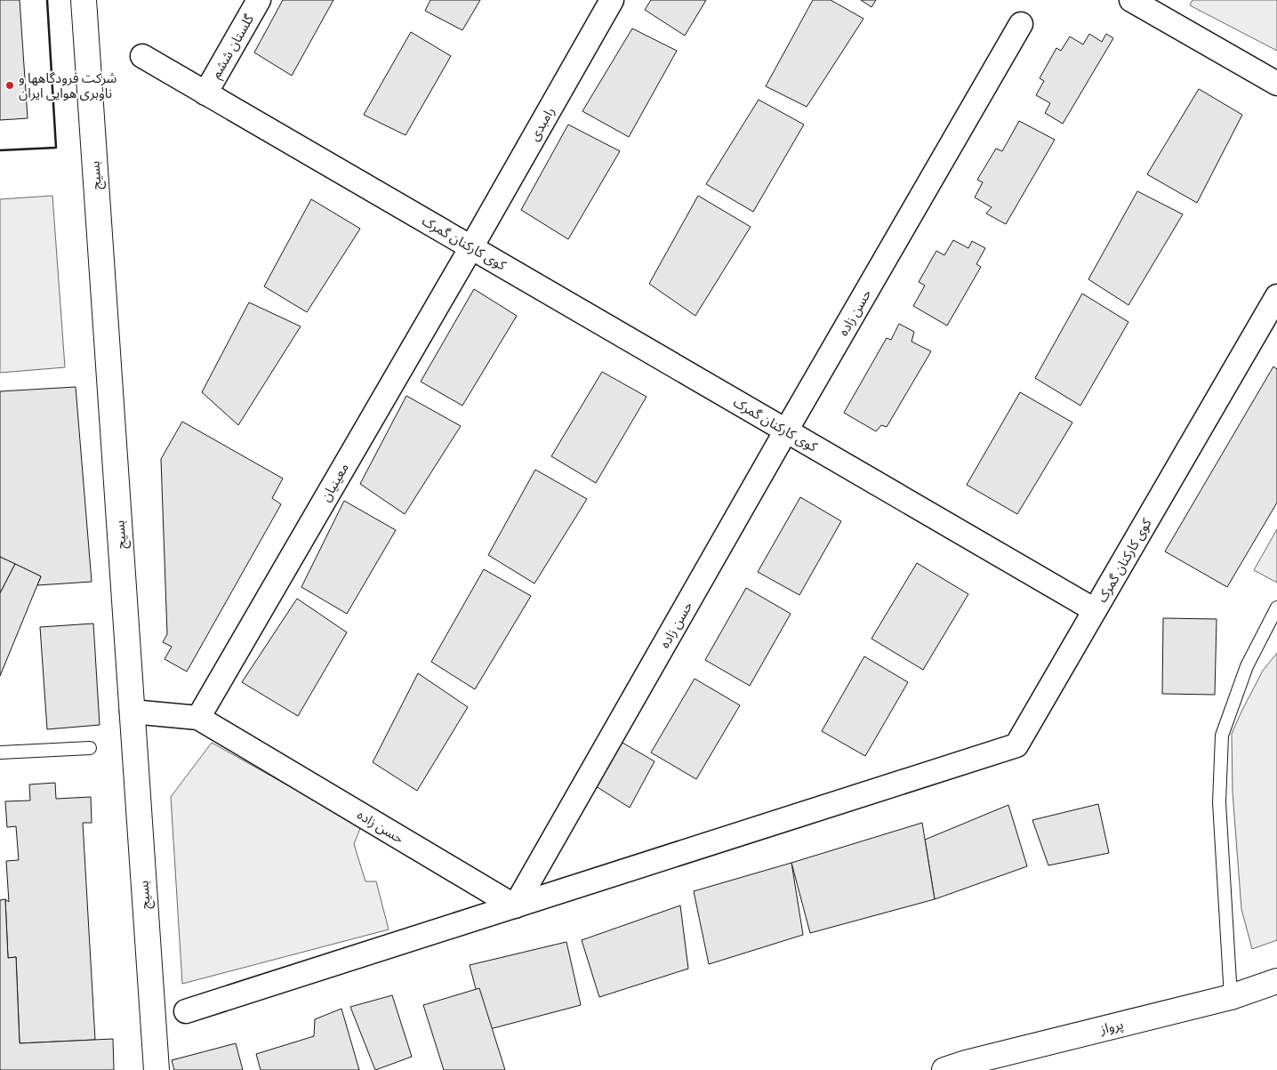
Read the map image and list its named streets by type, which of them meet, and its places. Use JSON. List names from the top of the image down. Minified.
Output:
{"streets":{"main road":["بسیج","پرواز"],"street":["گلستان ششم","رامبدی","کوی کارکنان گمرک","حسن زاده","معینیان"]},"crossings":[["گلستان ششم","کوی کارکنان گمرک"],["رامبدی","کوی کارکنان گمرک"],["رامبدی","معینیان"],["کوی کارکنان گمرک","حسن زاده"],["کوی کارکنان گمرک","معینیان"],["حسن زاده","معینیان"]],"places":["شرکت فرودگاهها و ناوبری هوایی ایران"]}
